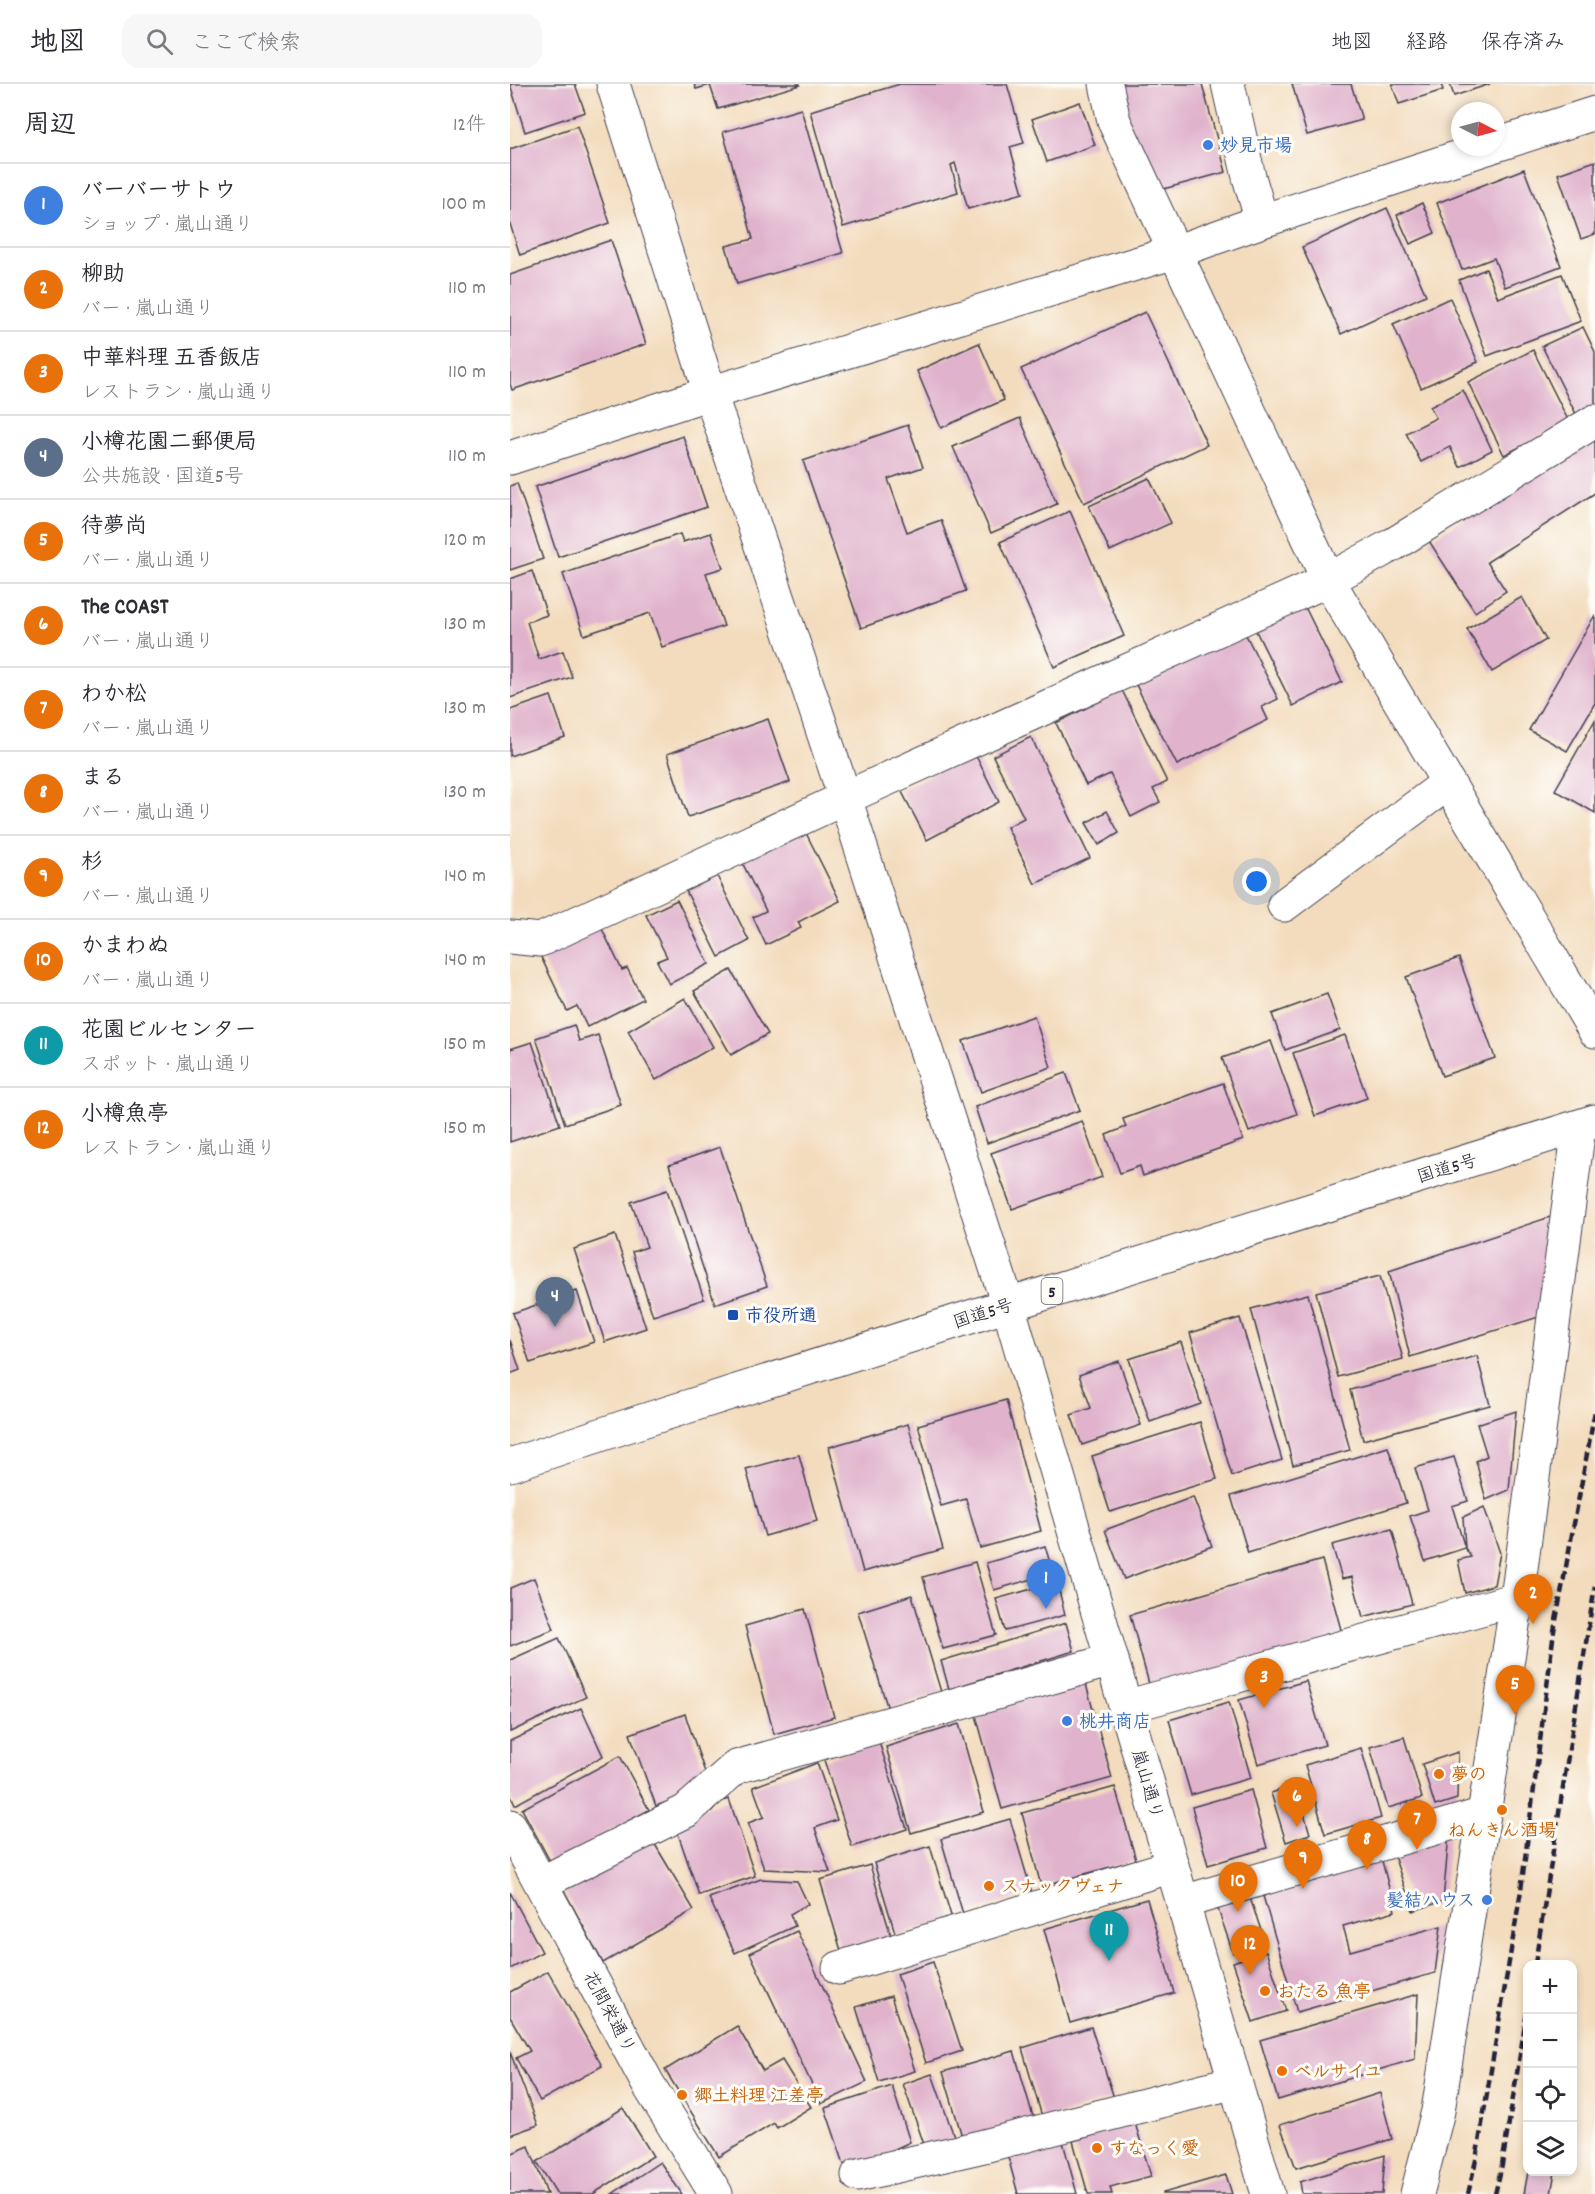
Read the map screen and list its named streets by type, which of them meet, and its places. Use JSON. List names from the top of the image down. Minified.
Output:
{"streets":{"main road":["国道5号","5","嵐山通り","花間栄通り"]},"crossings":[["国道5号","嵐山通り"]],"places":{"other":["妙見市場","桃井商店","夢の","ねんきん酒場","スナックヴェナ","髪結ハウス","おたる 魚亭","ベルサイユ","郷土料理 江差亭","すなっく愛"],"transit":["市役所通"]},"north":"right","page":{"header":"地図","search":"ここで検索","nav":["地図","経路","保存済み"],"heading":["周辺","12件"],"list":[{"mark":"1","name":"バーバーサトウ","note":"ショップ · 嵐山通り","value":"100 m"},{"mark":"2","name":"柳助","note":"バー · 嵐山通り","value":"110 m"},{"mark":"3","name":"中華料理 五香飯店","note":"レストラン · 嵐山通り","value":"110 m"},{"mark":"4","name":"小樽花園二郵便局","note":"公共施設 · 国道5号","value":"110 m"},{"mark":"5","name":"待夢尚","note":"バー · 嵐山通り","value":"120 m"},{"mark":"6","name":"The COAST","note":"バー · 嵐山通り","value":"130 m"},{"mark":"7","name":"わか松","note":"バー · 嵐山通り","value":"130 m"},{"mark":"8","name":"まる","note":"バー · 嵐山通り","value":"130 m"},{"mark":"9","name":"杉","note":"バー · 嵐山通り","value":"140 m"},{"mark":"10","name":"かまわぬ","note":"バー · 嵐山通り","value":"140 m"},{"mark":"11","name":"花園ビルセンター","note":"スポット · 嵐山通り","value":"150 m"},{"mark":"12","name":"小樽魚亭","note":"レストラン · 嵐山通り","value":"150 m"}],"pins":["4","1","2","3","5","6","7","8","9","10","11","12"],"map_buttons":["+","−"]}}
